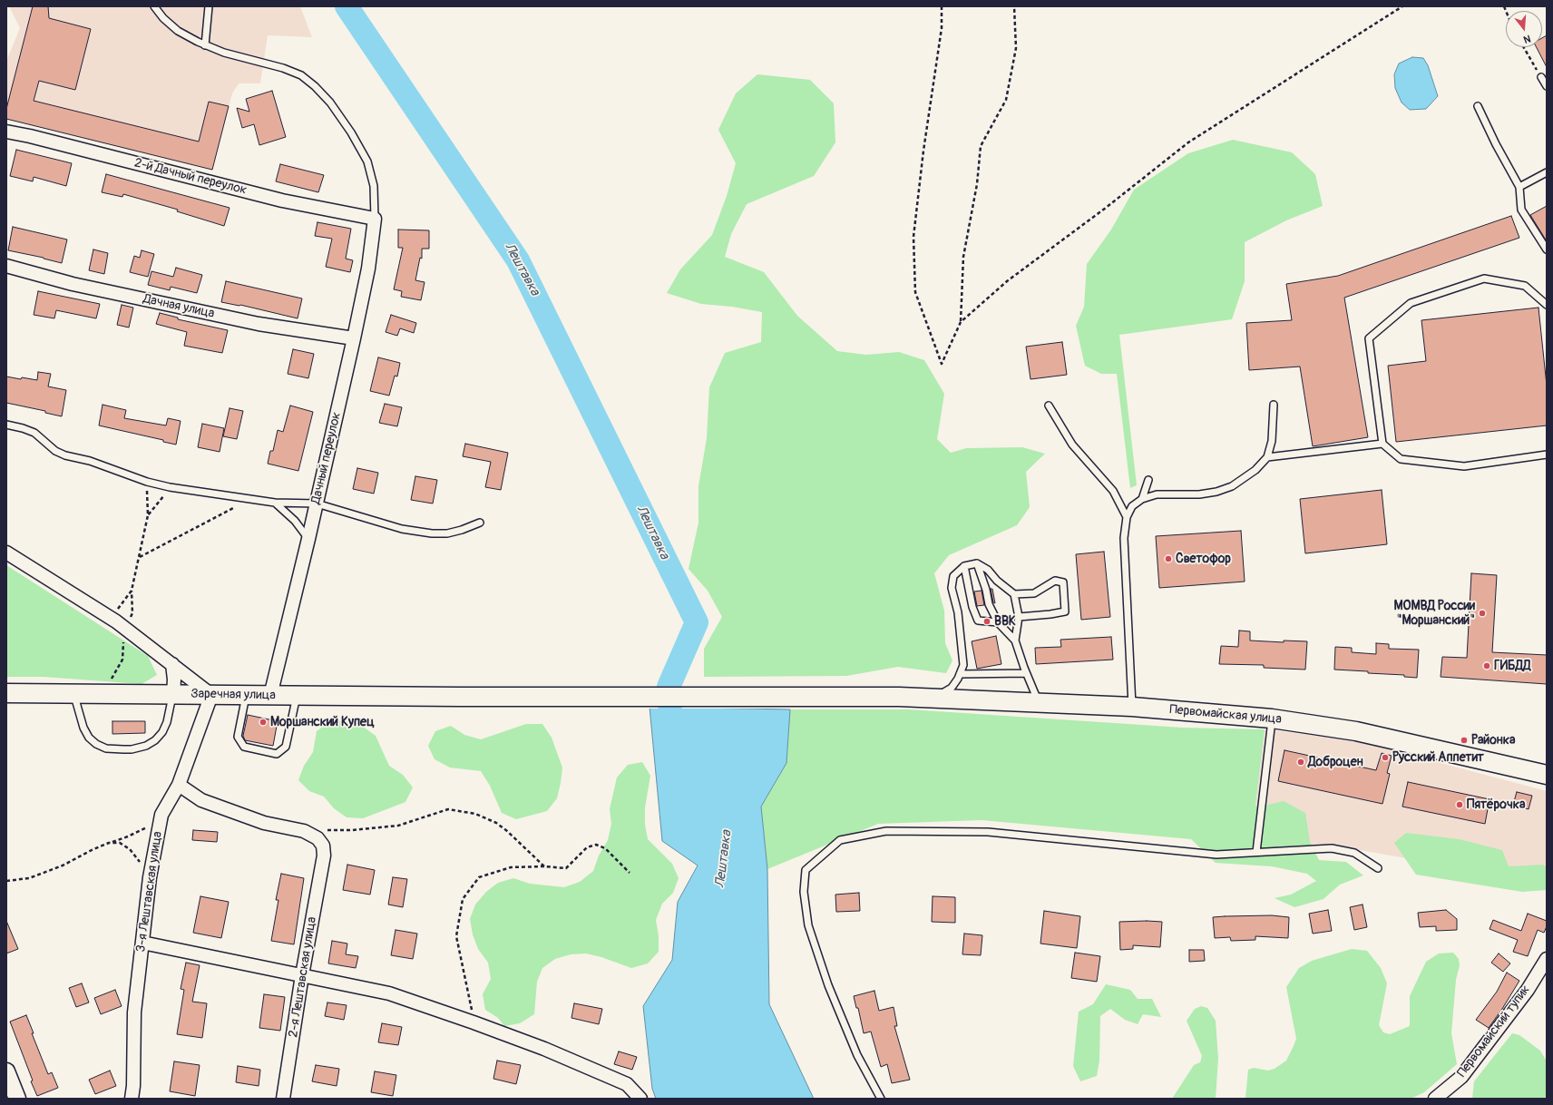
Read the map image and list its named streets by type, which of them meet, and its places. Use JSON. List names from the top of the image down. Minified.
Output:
{"streets":{"main road":["Заречная улица","Первомайская улица"],"street":["2-й Дачный переулок","Дачная улица","Дачный переулок","3-я Лештавская улица","2-я Лештавская улица","Первомайский тупик"]},"crossings":[["2-й Дачный переулок","Дачный переулок"],["Дачная улица","Дачный переулок"],["Дачный переулок","Заречная улица"],["Заречная улица","Первомайская улица"],["Заречная улица","3-я Лештавская улица"]],"water":["Лештавка"],"places":["Светофор","МОМВД России \"Моршанский\"","ВВК","ГИБДД","Моршанский Купец","Районка","Русский Аппетит","Доброцен","Пятёрочка"],"north":"bottom"}
